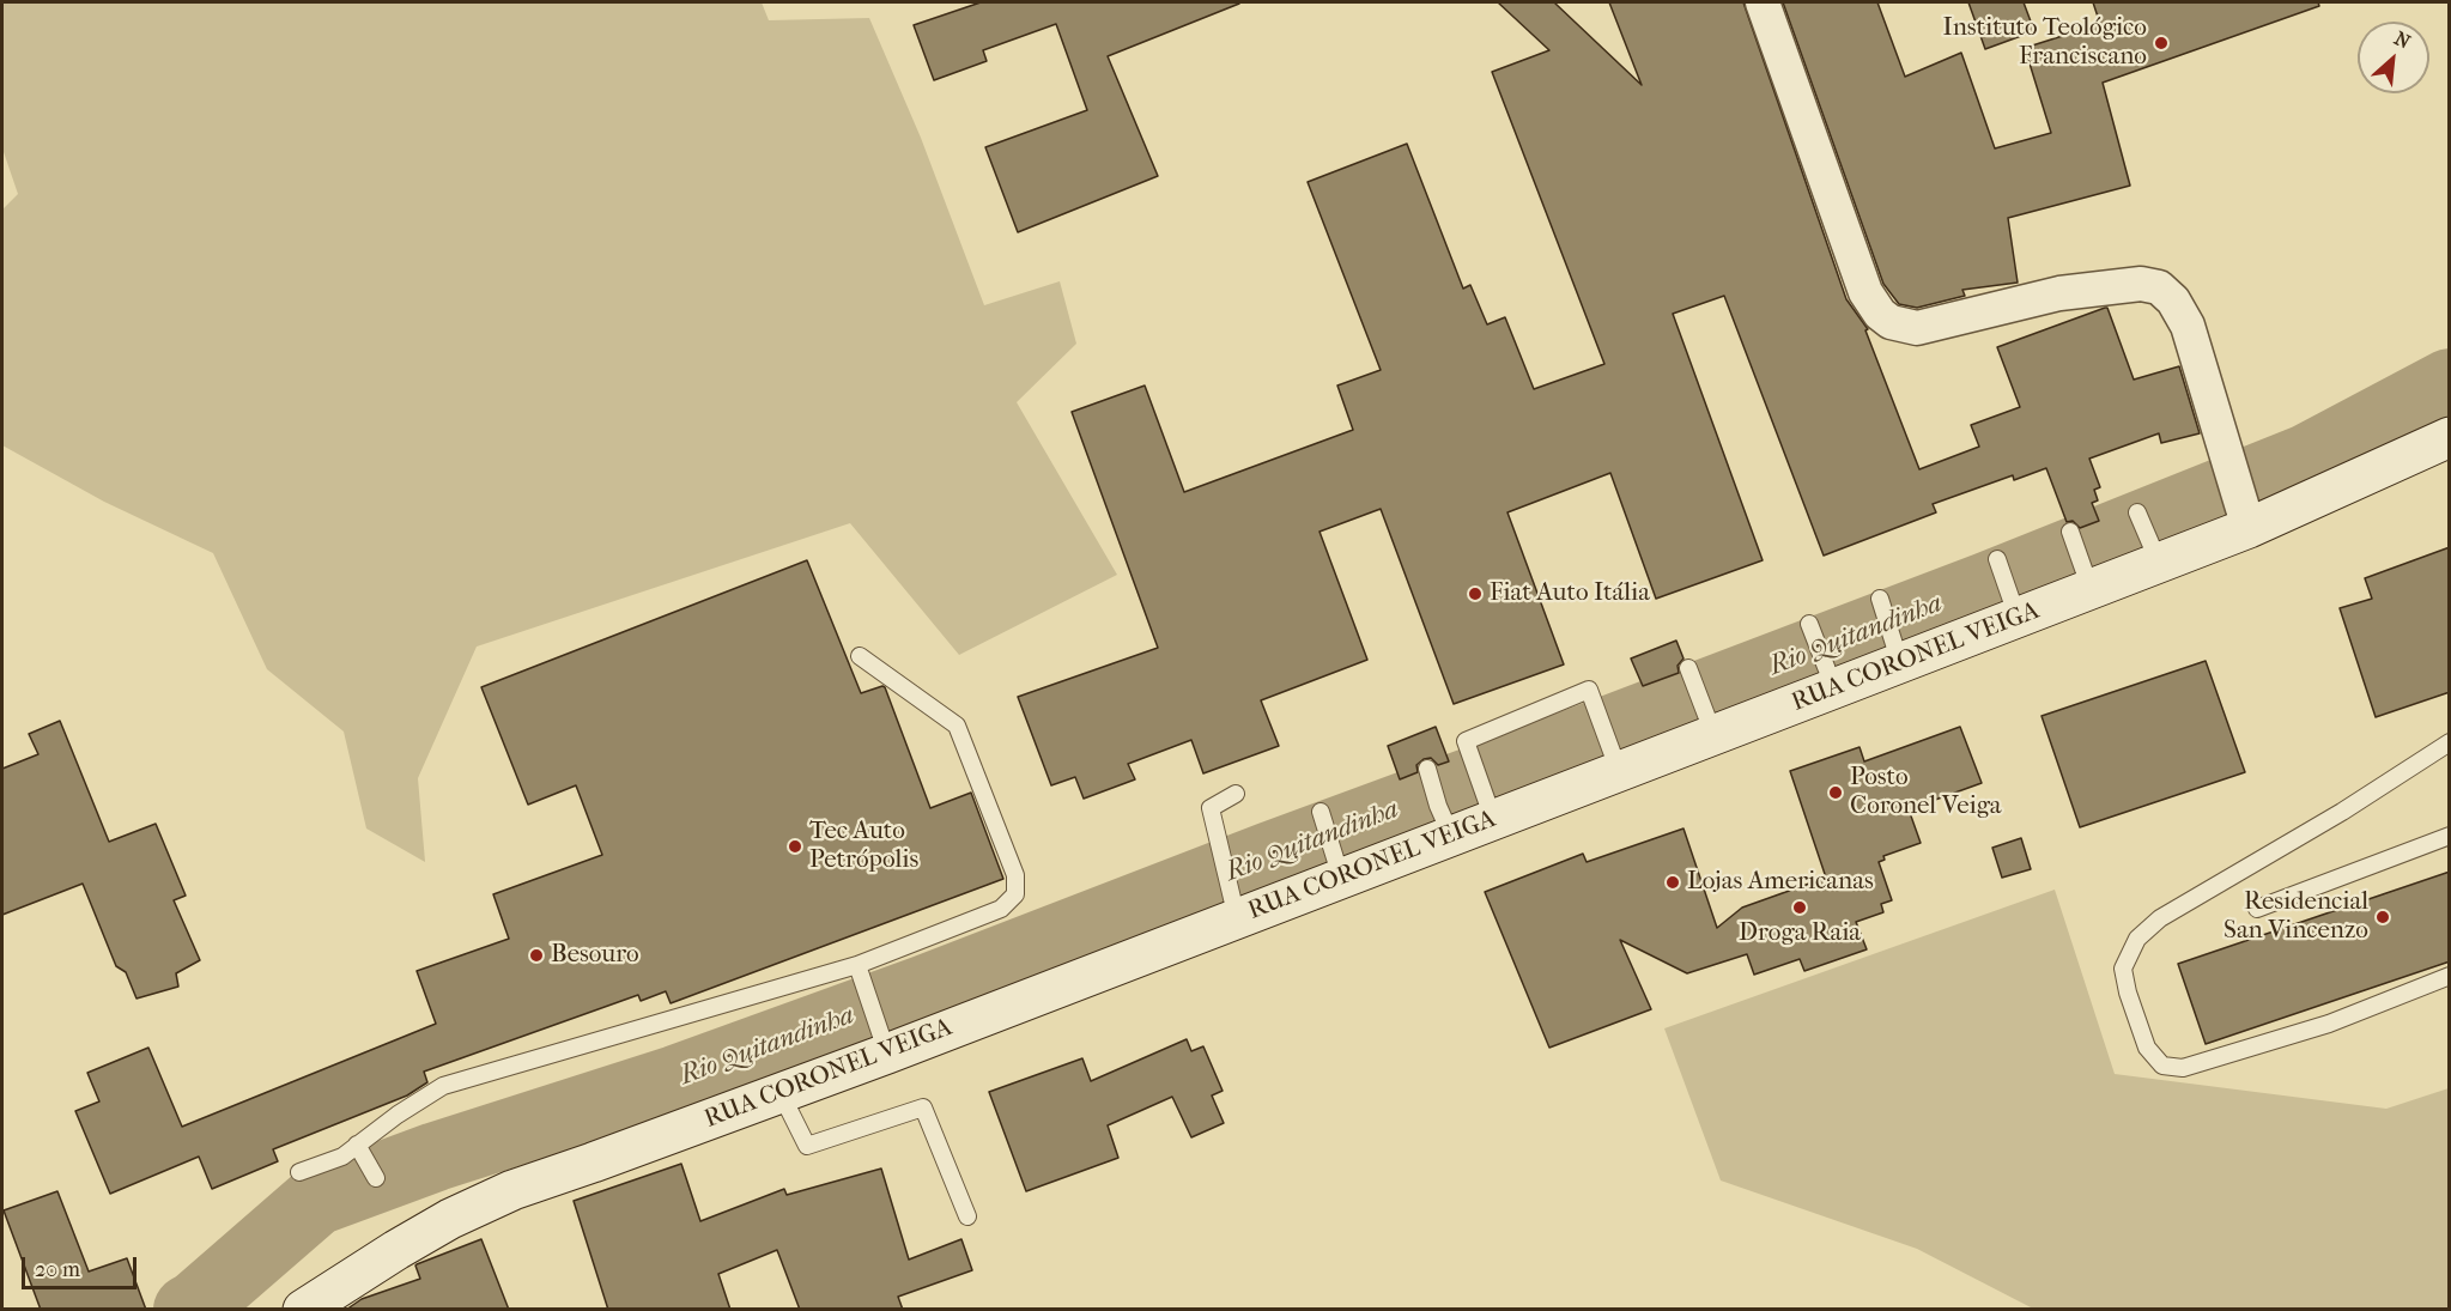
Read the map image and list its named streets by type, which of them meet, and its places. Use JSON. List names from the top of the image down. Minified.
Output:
{"streets":{"main road":["RUA CORONEL VEIGA"]},"water":["Rio Quitandinha"],"places":["Instituto Teológico Franciscano","Fiat Auto Itália","Posto Coronel Veiga","Tec Auto Petrópolis","Lojas Americanas","Droga Raia","Residencial San Vincenzo","Besouro"],"scale_bar":"20 m","north":"top right"}
